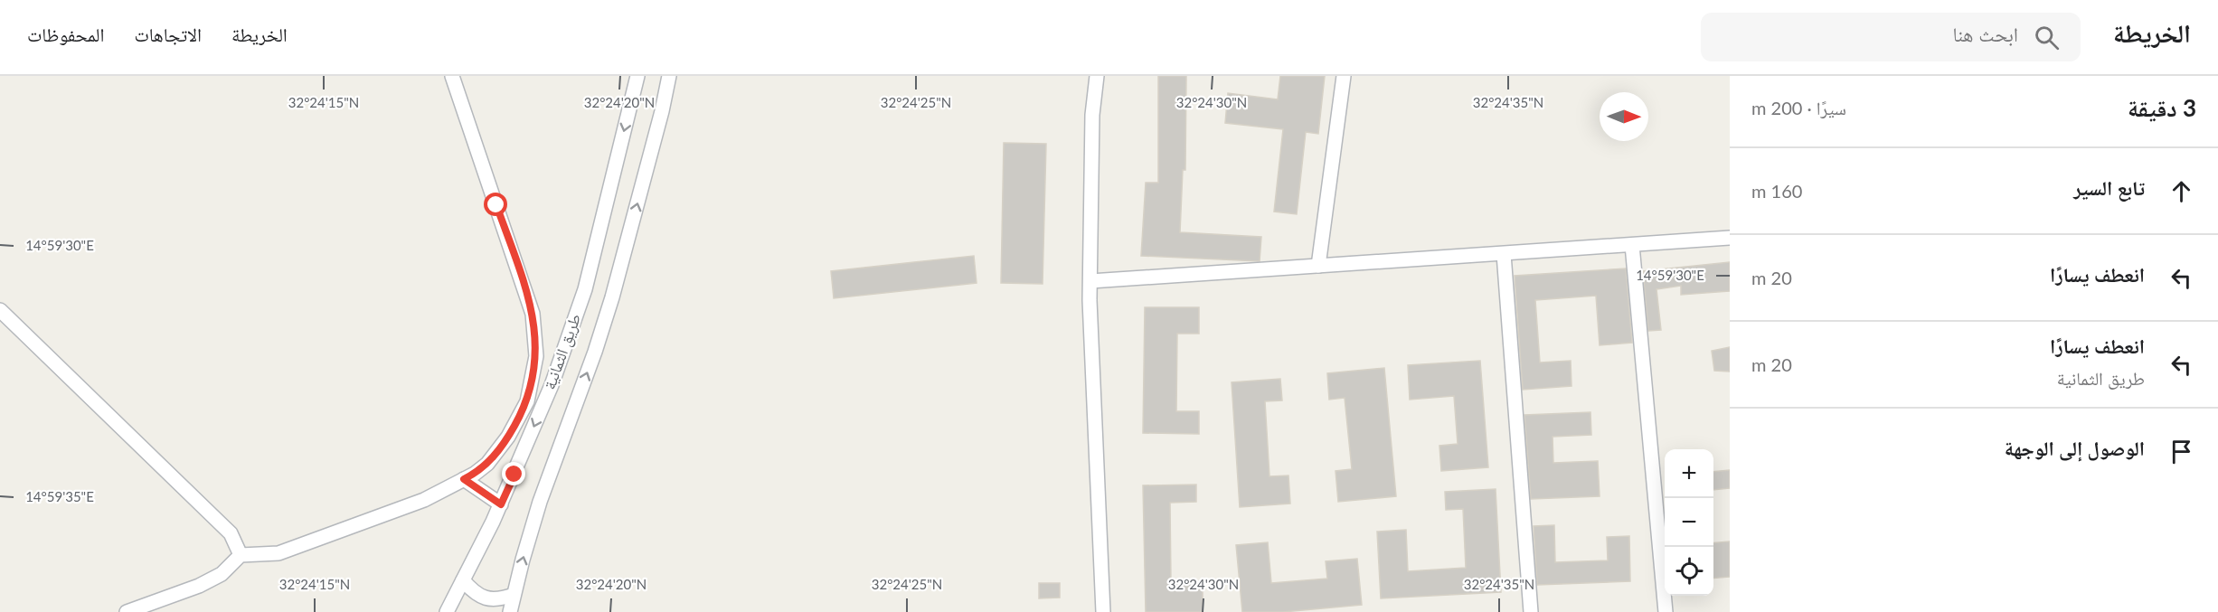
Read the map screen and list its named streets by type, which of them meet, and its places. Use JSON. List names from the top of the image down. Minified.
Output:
{"streets":{"street":["طريق الثمانية"]},"north":"right","page":{"header":"الخريطة","search":"ابحث هنا","nav":["الخريطة","الاتجاهات","المحفوظات"],"heading":["3 دقيقة","سيرًا · 200 m"],"list":[["تابع السير","160 m"],["انعطف يسارًا","20 m"],["انعطف يسارًا","طريق الثمانية","20 m"],"الوصول إلى الوجهة"],"map_buttons":["+","−"]},"coordinates":["32°24'15\"N","32°24'20\"N","32°24'25\"N","32°24'30\"N","32°24'35\"N","14°59'30\"E","14°59'35\"E"]}
